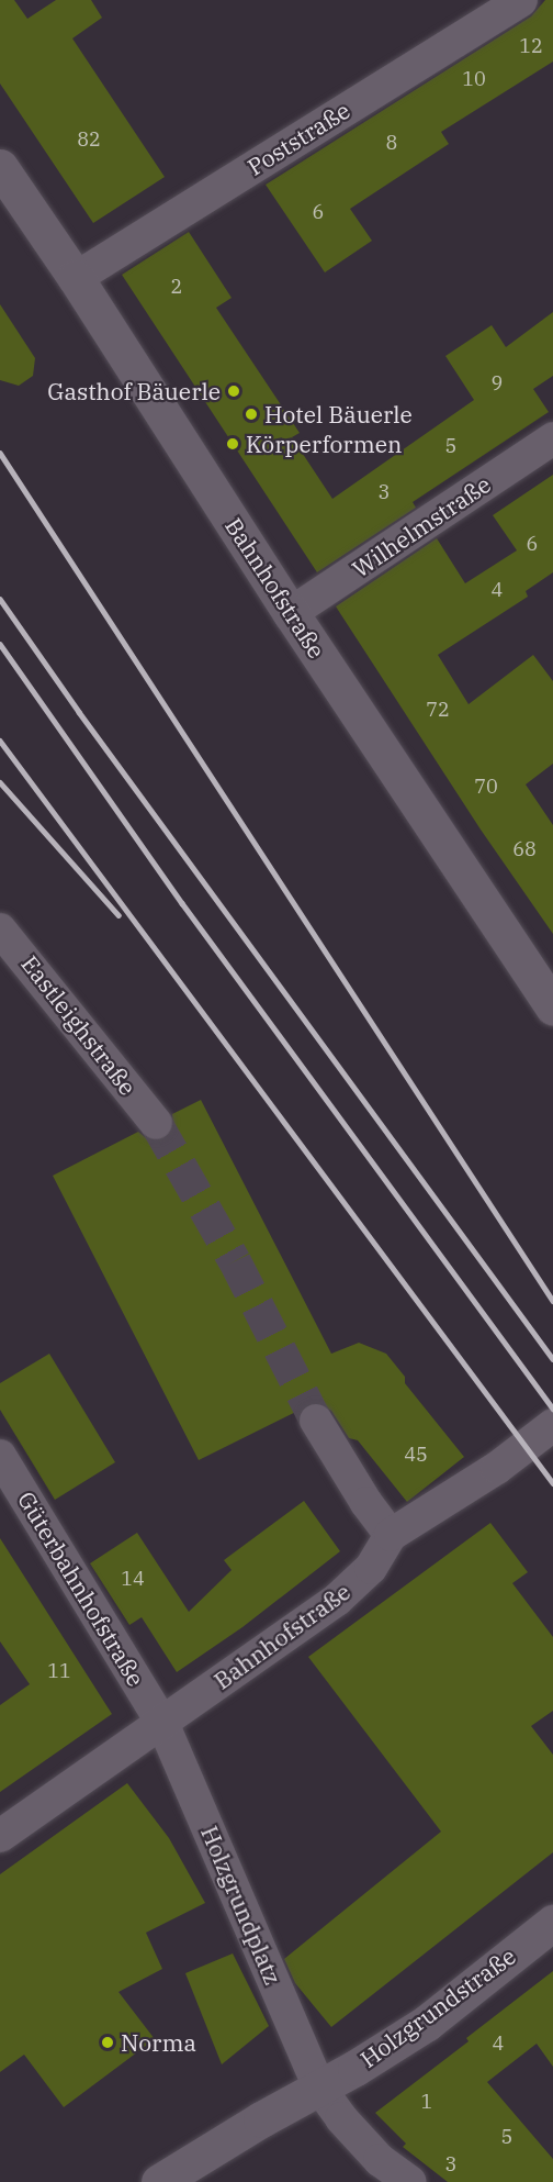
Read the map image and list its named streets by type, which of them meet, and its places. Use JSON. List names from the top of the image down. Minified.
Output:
{"streets":{"main road":["Bahnhofstraße","Holzgrundstraße"],"street":["Poststraße","Wilhelmstraße","Eastleighstraße","Güterbahnhofstraße","Holzgrundplatz"]},"crossings":[["Poststraße","Bahnhofstraße"],["Wilhelmstraße","Bahnhofstraße"],["Bahnhofstraße","Güterbahnhofstraße"],["Bahnhofstraße","Holzgrundplatz"],["Güterbahnhofstraße","Holzgrundplatz"],["Holzgrundplatz","Holzgrundstraße"]],"places":["Gasthof Bäuerle","Hotel Bäuerle","Körperformen","Norma"],"house_numbers":["12","10","82","8","6","2","9","5","3","6","4","72","70","68","45","14","11","4","1","5","3"]}
